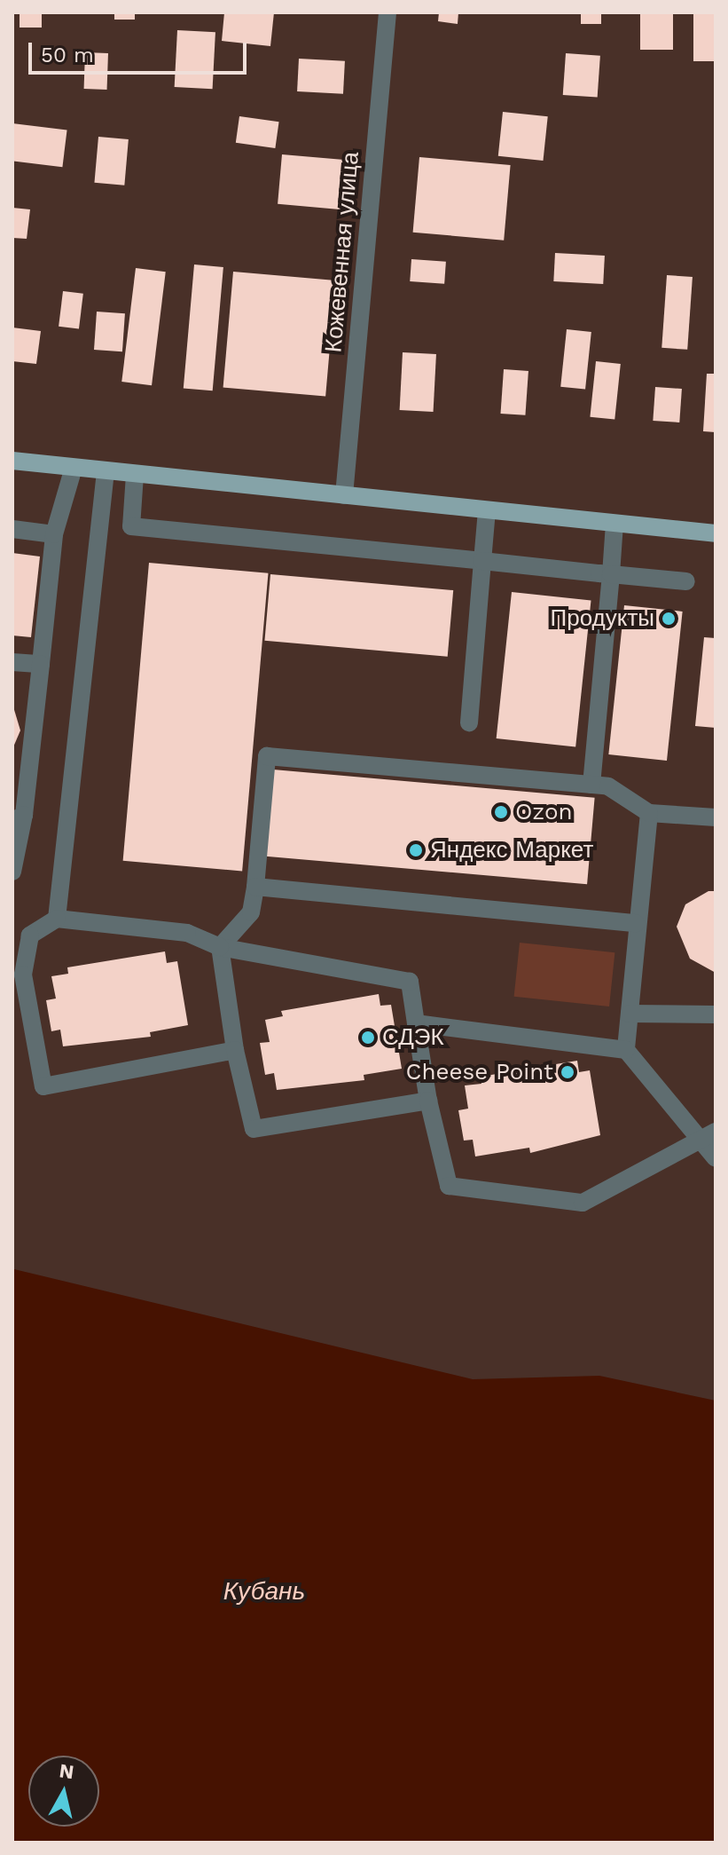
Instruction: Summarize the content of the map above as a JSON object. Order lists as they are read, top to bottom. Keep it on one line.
{"streets":{"lane":["Кожевенная улица"]},"water":["Кубань"],"places":["Продукты","Ozon","Яндекс Маркет","СДЭК","Cheese Point"],"scale_bar":"50 m","north":"top"}
